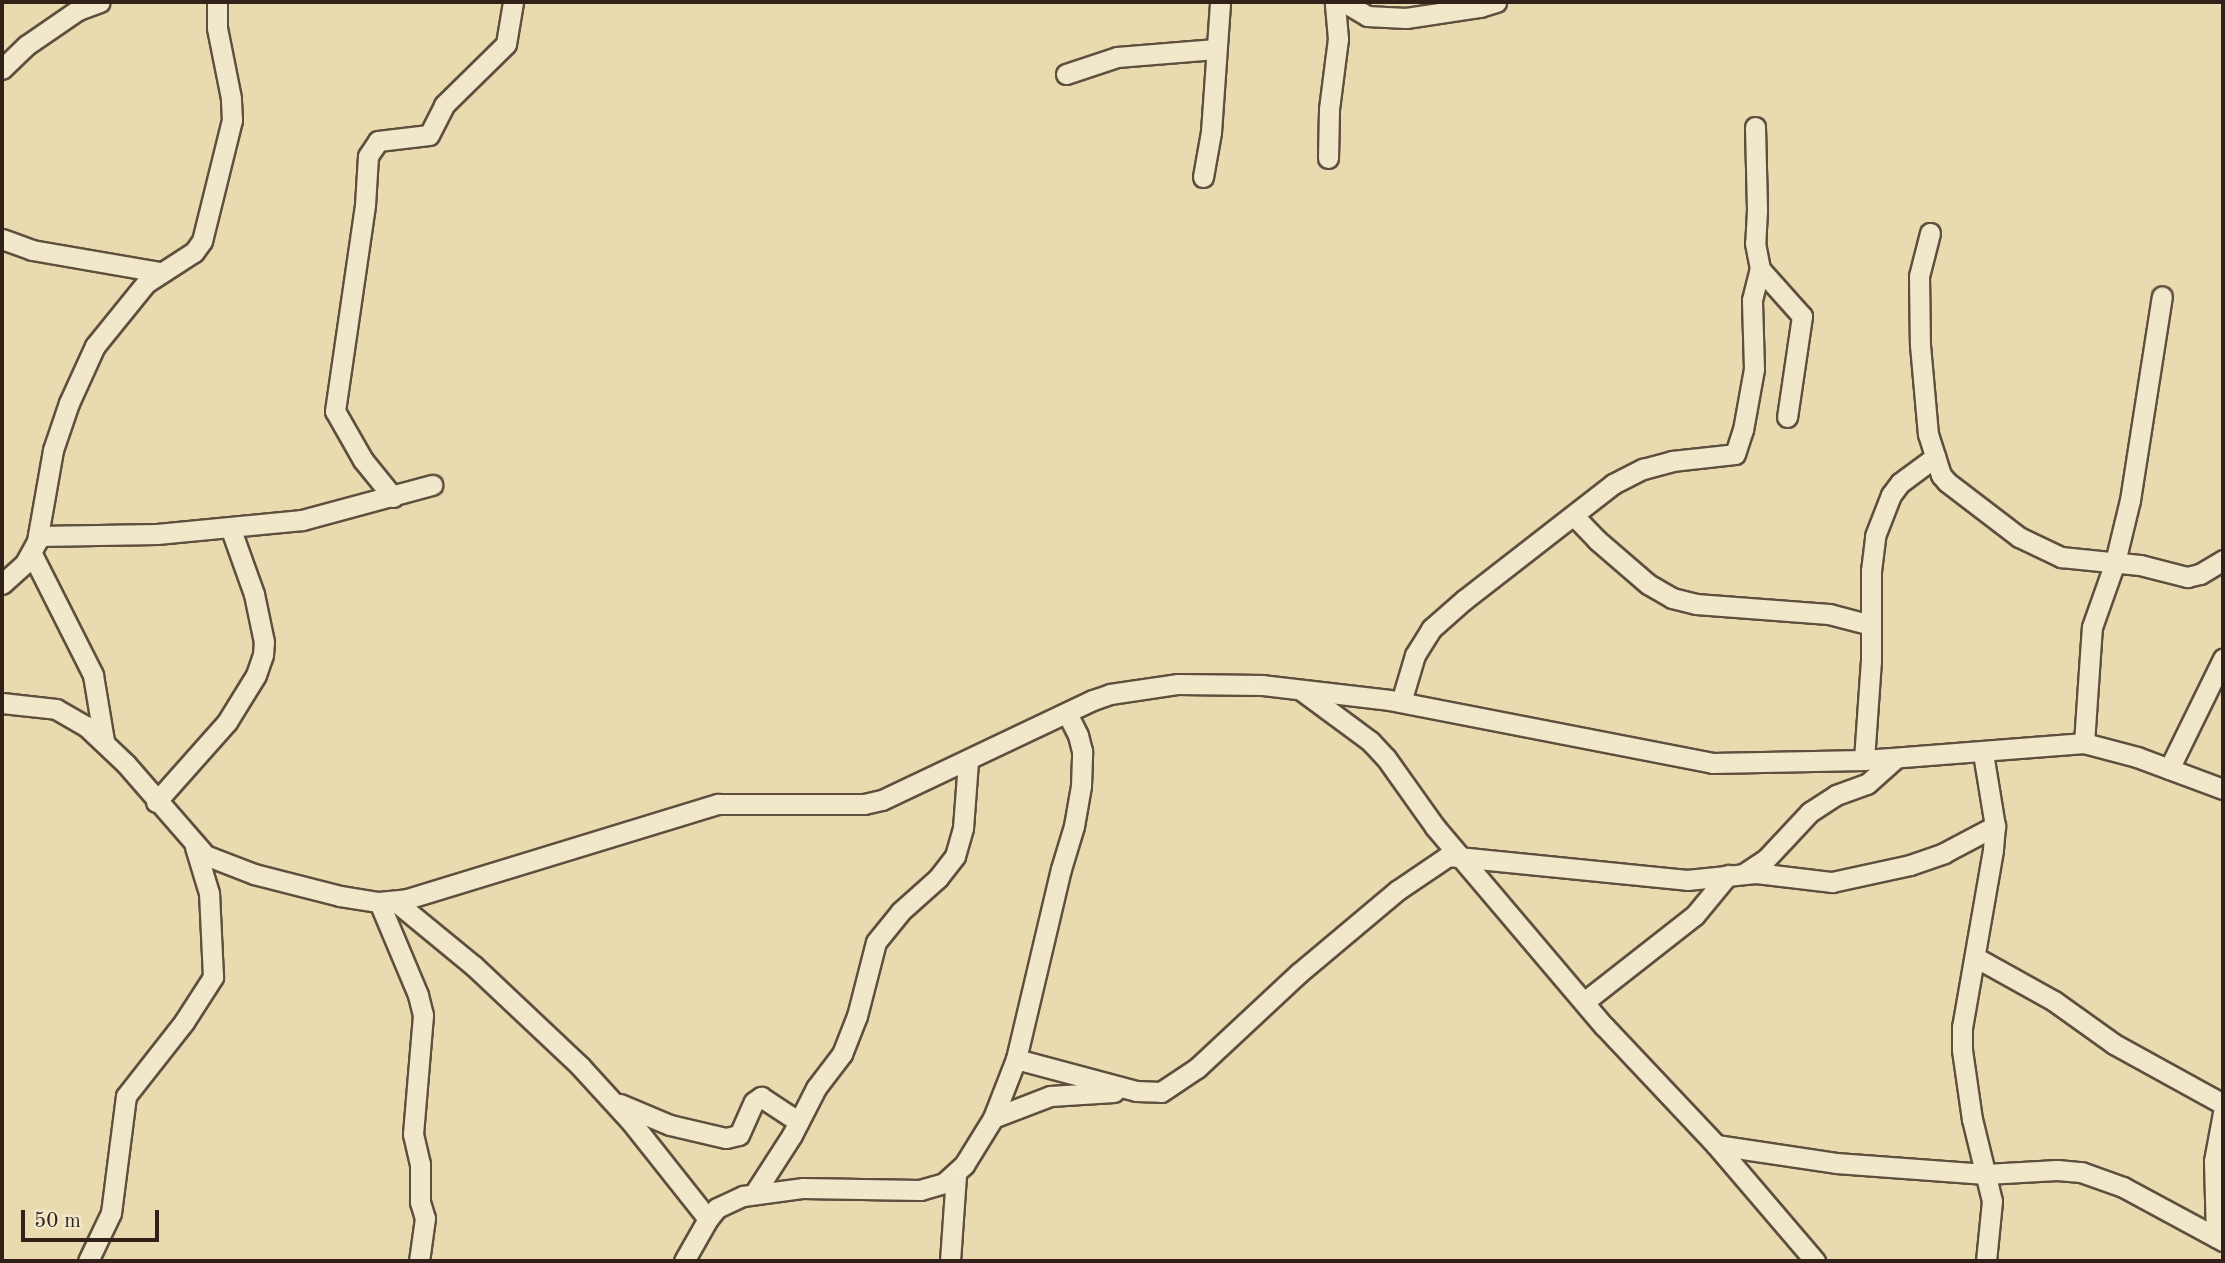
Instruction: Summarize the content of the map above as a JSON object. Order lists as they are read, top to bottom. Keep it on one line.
{"scale_bar":"50 m"}
